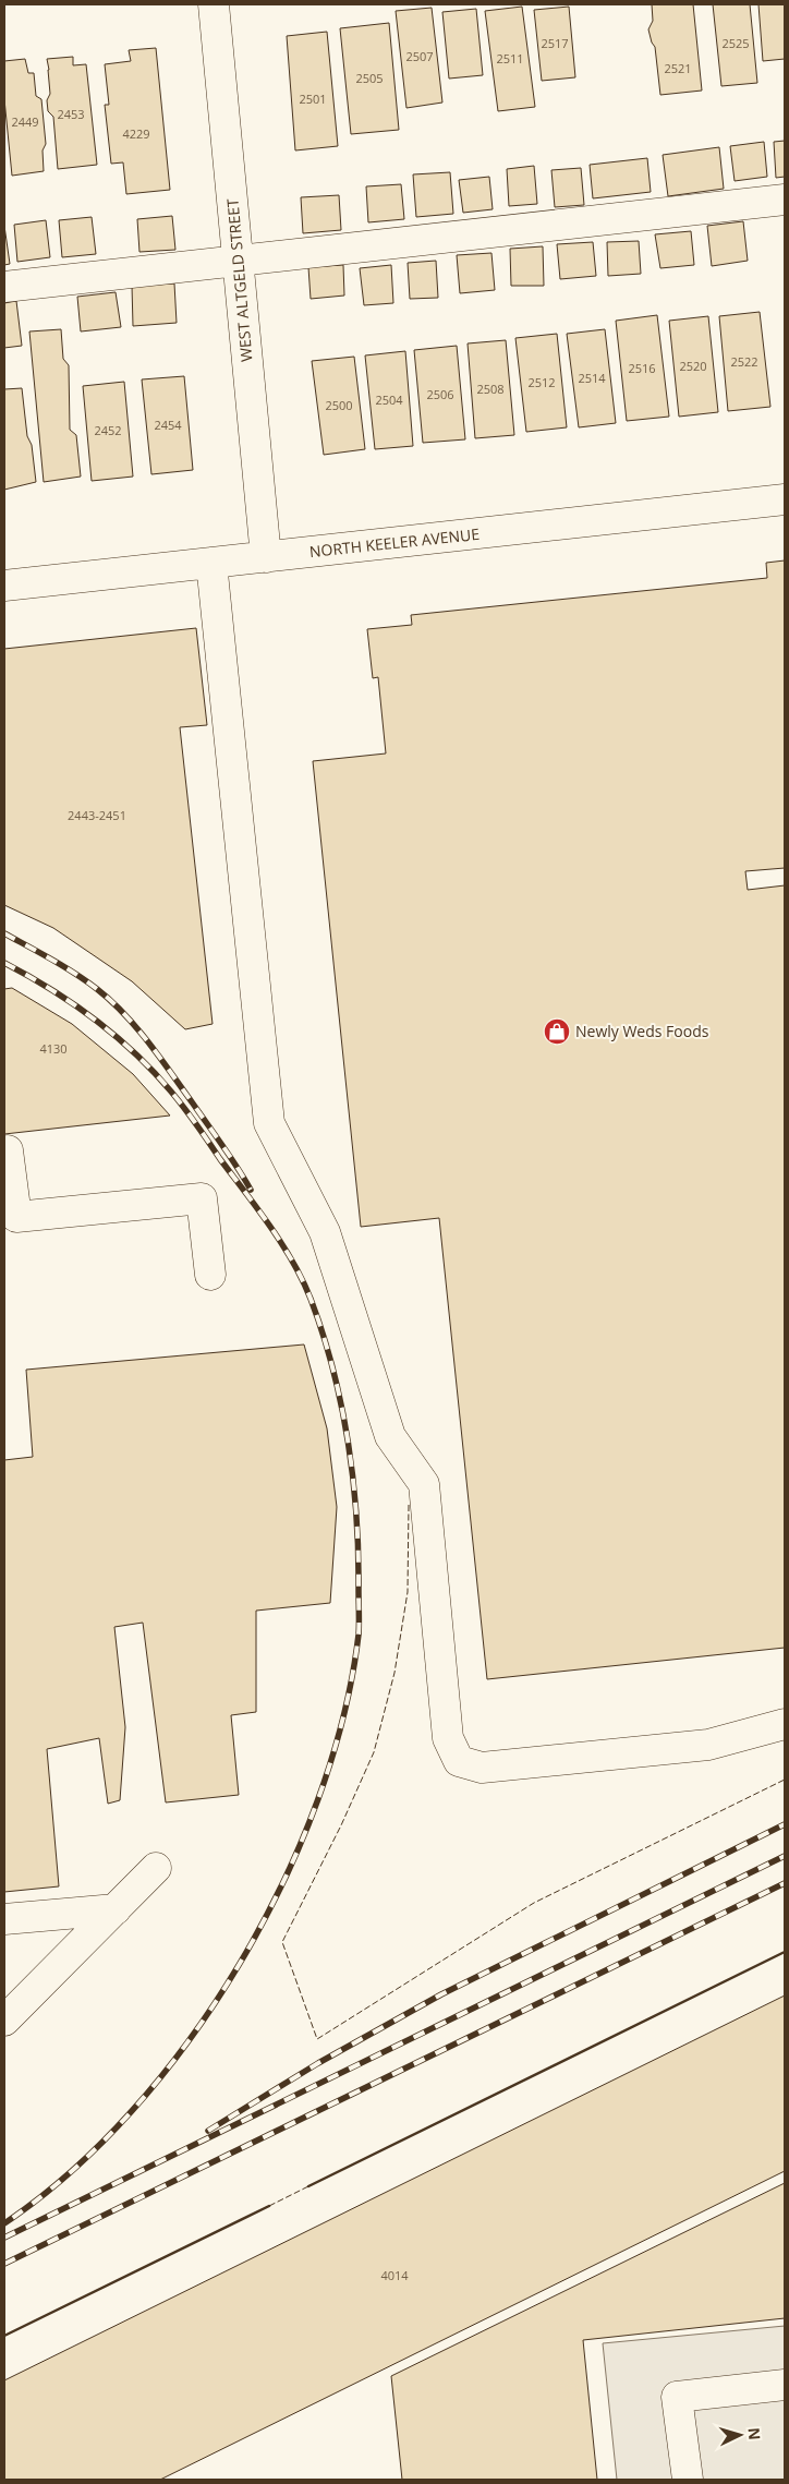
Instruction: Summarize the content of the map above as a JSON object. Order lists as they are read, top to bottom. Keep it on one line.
{"streets":{"street":["WEST ALTGELD STREET","NORTH KEELER AVENUE"]},"crossings":[["WEST ALTGELD STREET","NORTH KEELER AVENUE"]],"places":{"shop":["Newly Weds Foods"]},"house_numbers":["2517","2525","2507","2511","2521","2505","2501","2453","2449","4229","2522","2520","2516","2514","2512","2508","2506","2504","2500","2454","2452","2443-2451","4130","4014"],"north":"right"}
